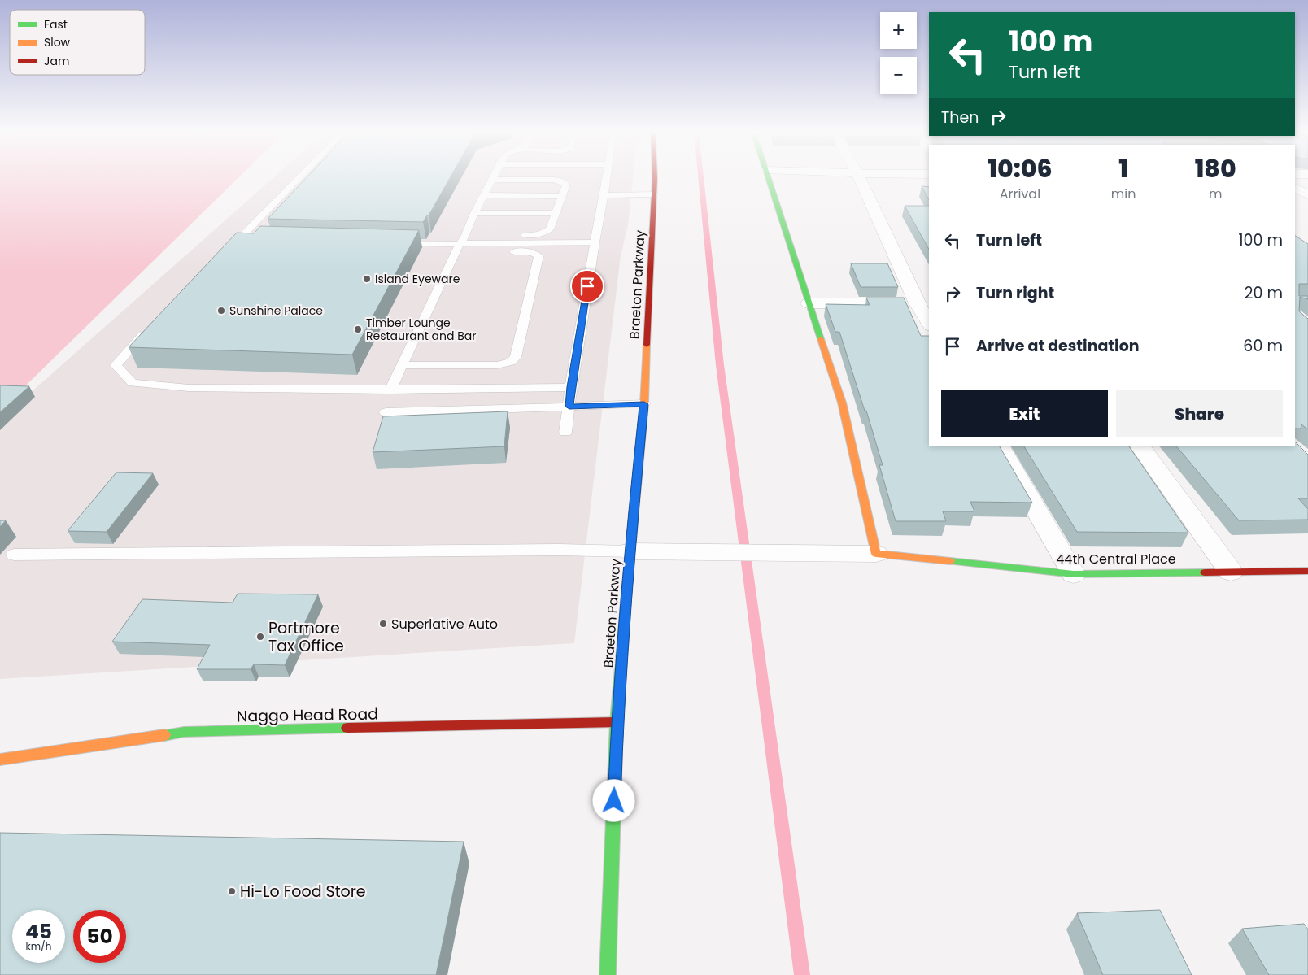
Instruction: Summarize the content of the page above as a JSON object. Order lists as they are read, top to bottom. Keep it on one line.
{"streets":{"main road":["Braeton Parkway","44th Central Place","Naggo Head Road"]},"crossings":[["Braeton Parkway","Naggo Head Road"]],"places":["Island Eyeware","Sunshine Palace","Timber Lounge Restaurant and Bar","Superlative Auto","Portmore Tax Office","Hi-Lo Food Store"],"legend":["Fast","Slow","Jam"],"page":{"map_buttons":["+","−"],"turn":["100 m","Turn left"],"then":"Then","eta":["10:06","Arrival","1","min","180","m"],"list":[{"name":"Turn left","value":"100 m"},{"name":"Turn right","value":"20 m"},{"name":"Arrive at destination","value":"60 m"}],"buttons":["Exit","Share"],"speed":"45 km/h","limit":"50"}}
